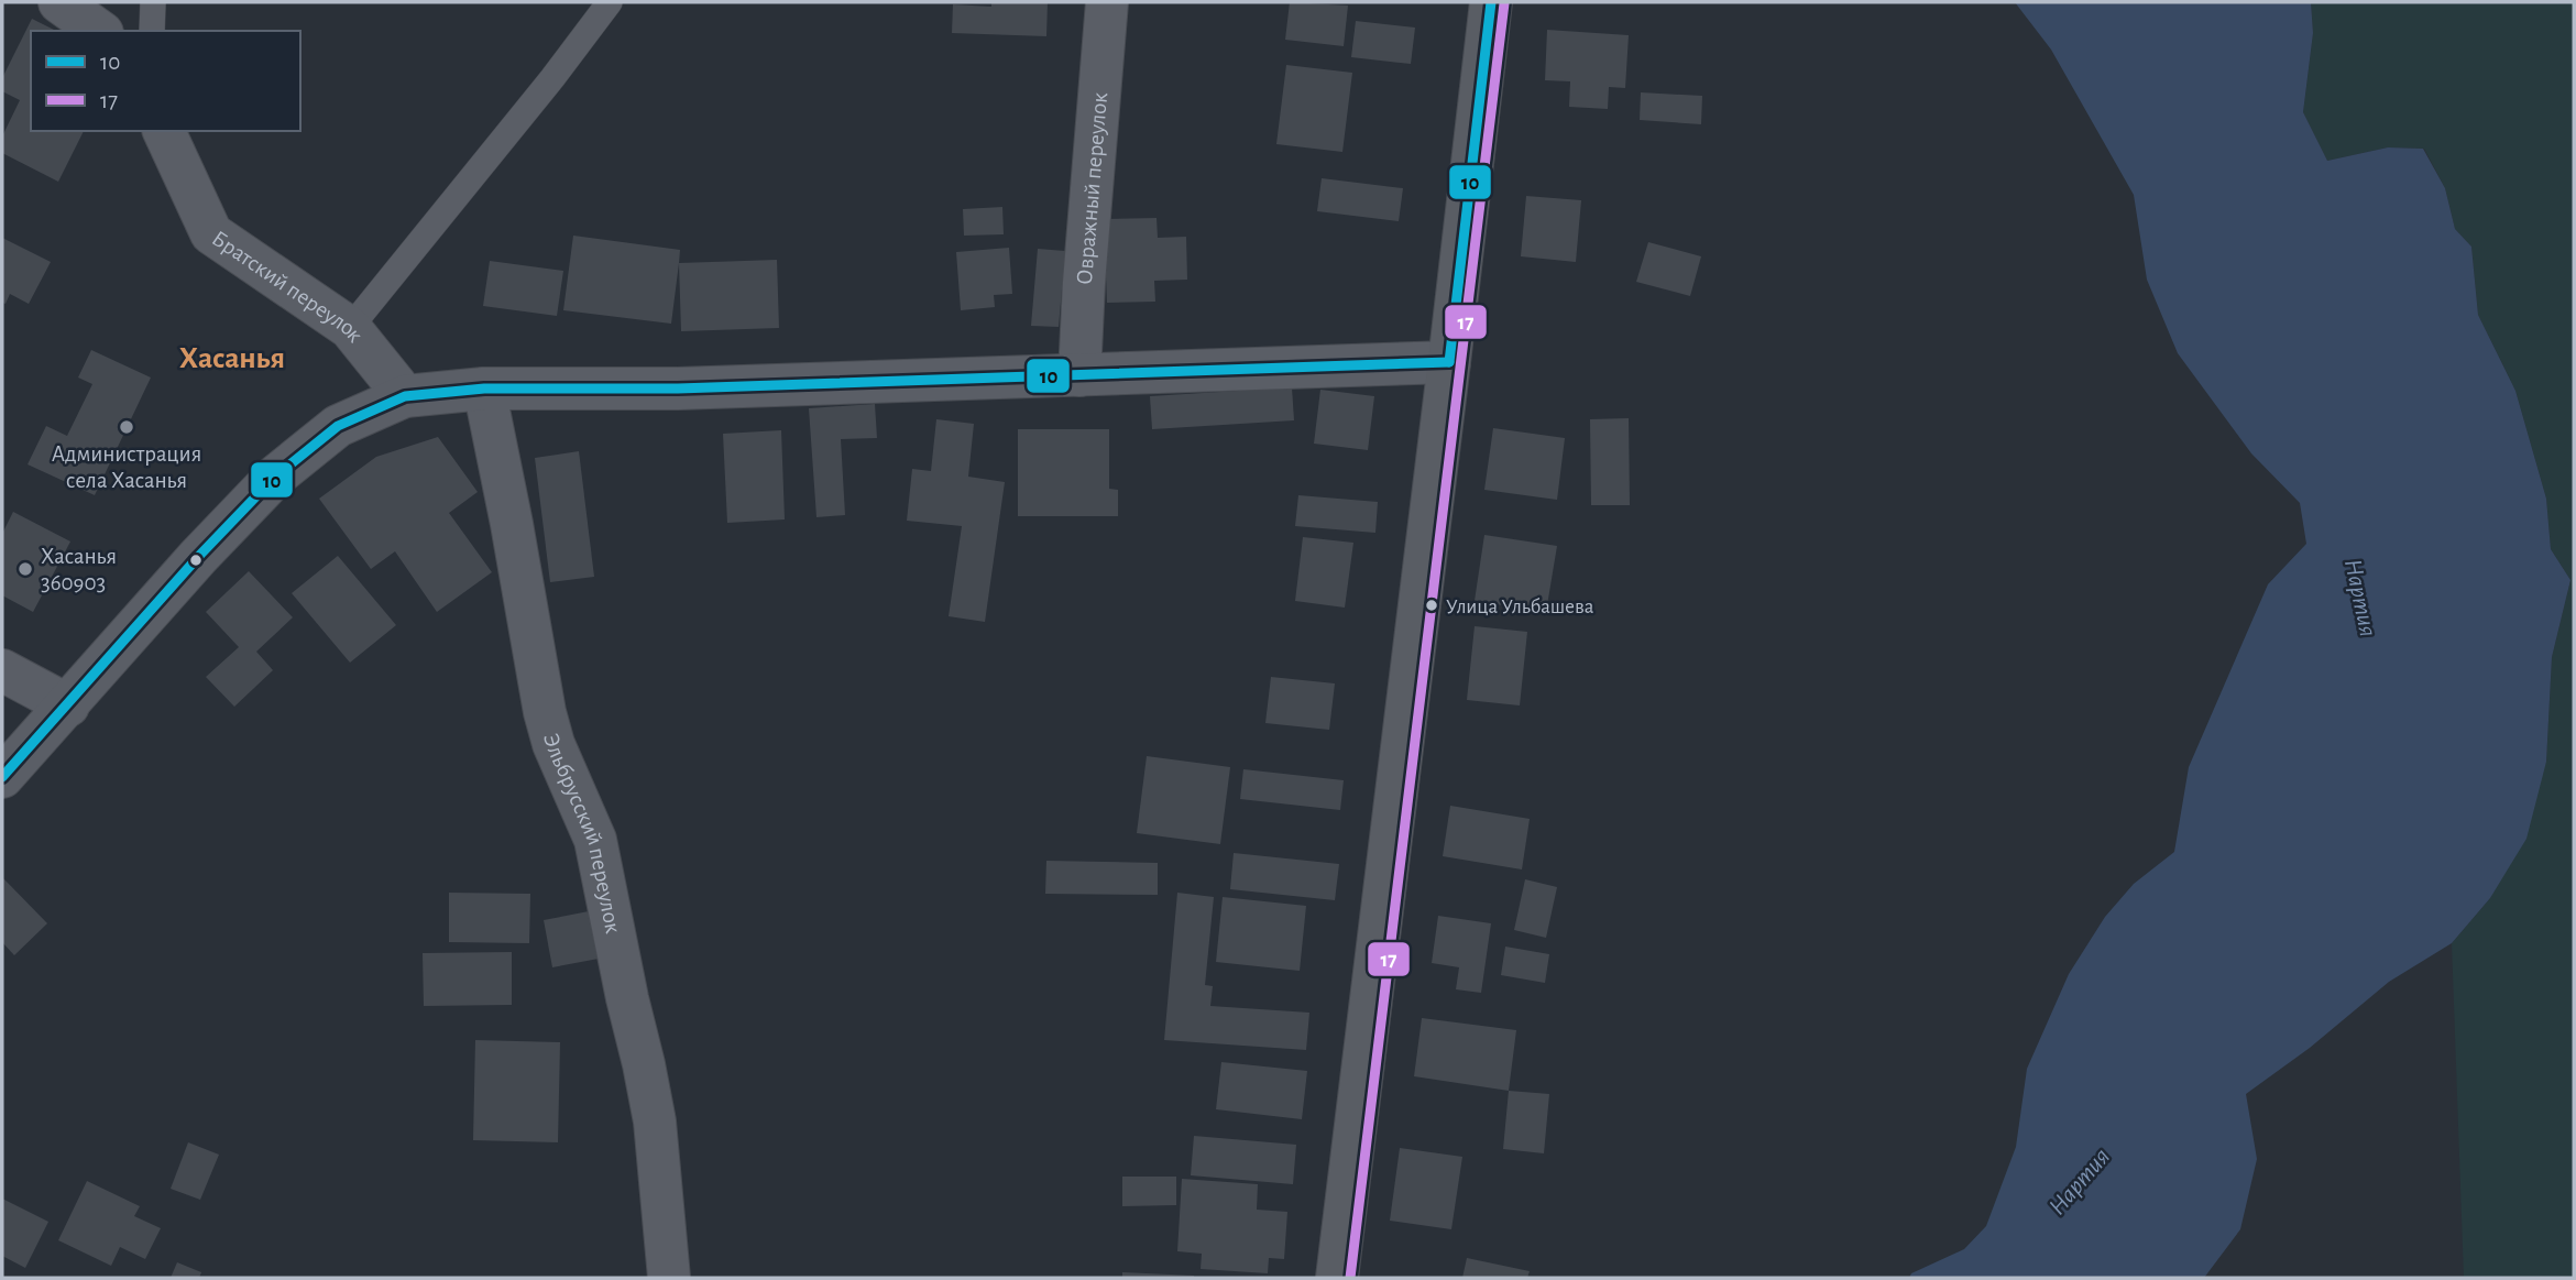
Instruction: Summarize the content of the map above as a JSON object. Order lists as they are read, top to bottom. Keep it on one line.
{"streets":{"street":["Овражный переулок","Братский переулок","Эльбрусский переулок"]},"districts":["Хасанья"],"water":["Нартия"],"places":["Администрация села Хасанья","Хасанья 360903","Улица Ульбашева"],"lines":["transit line 10","transit line 17"],"legend":["10","17"]}
